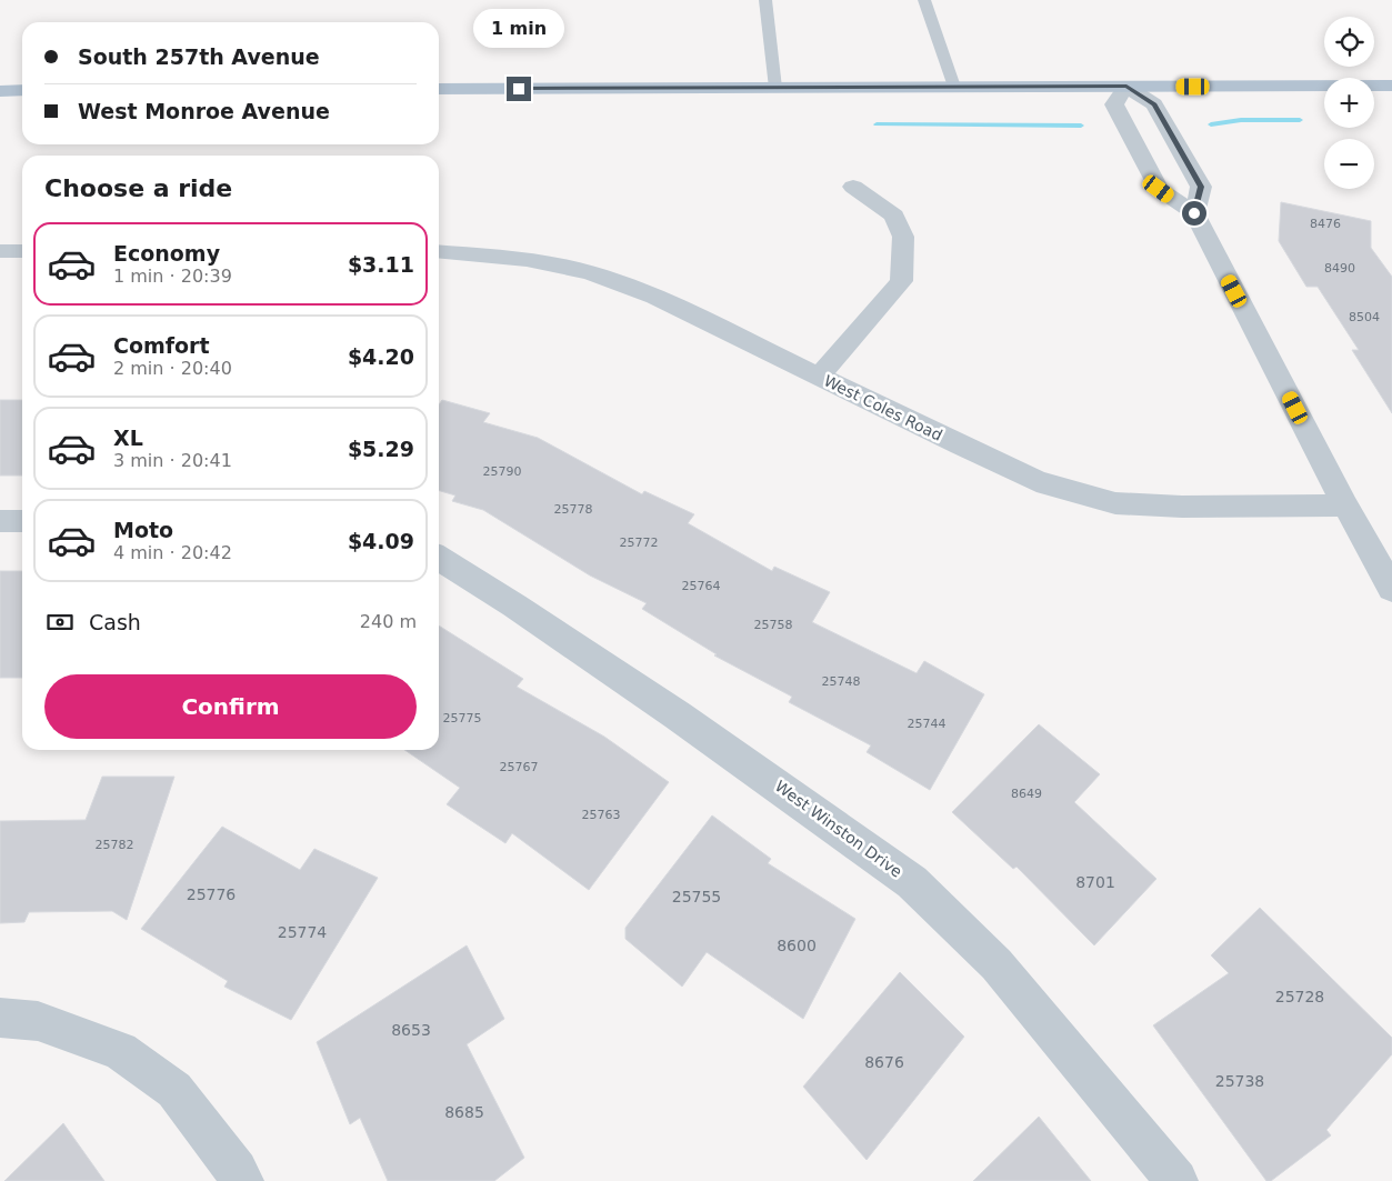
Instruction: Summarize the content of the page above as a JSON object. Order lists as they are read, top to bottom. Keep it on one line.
{"streets":{"street":["West Coles Road","West Winston Drive"]},"house_numbers":["8476","8490","8504","25790","25778","25772","25764","25758","25748","25775","25744","25767","8649","25763","25782","8701","25776","25755","25774","8600","25728","8653","8676","25738","8685"],"page":{"bubble":"1 min","map_buttons":["+","−"],"banner":["South 257th Avenue","West Monroe Avenue"],"heading":"Choose a ride","list":[{"name":"Economy","note":"1 min · 20:39","value":"$3.11"},{"name":"Comfort","note":"2 min · 20:40","value":"$4.20"},{"name":"XL","note":"3 min · 20:41","value":"$5.29"},{"name":"Moto","note":"4 min · 20:42","value":"$4.09"}],"pay":["Cash","240 m"],"buttons":"Confirm"}}
